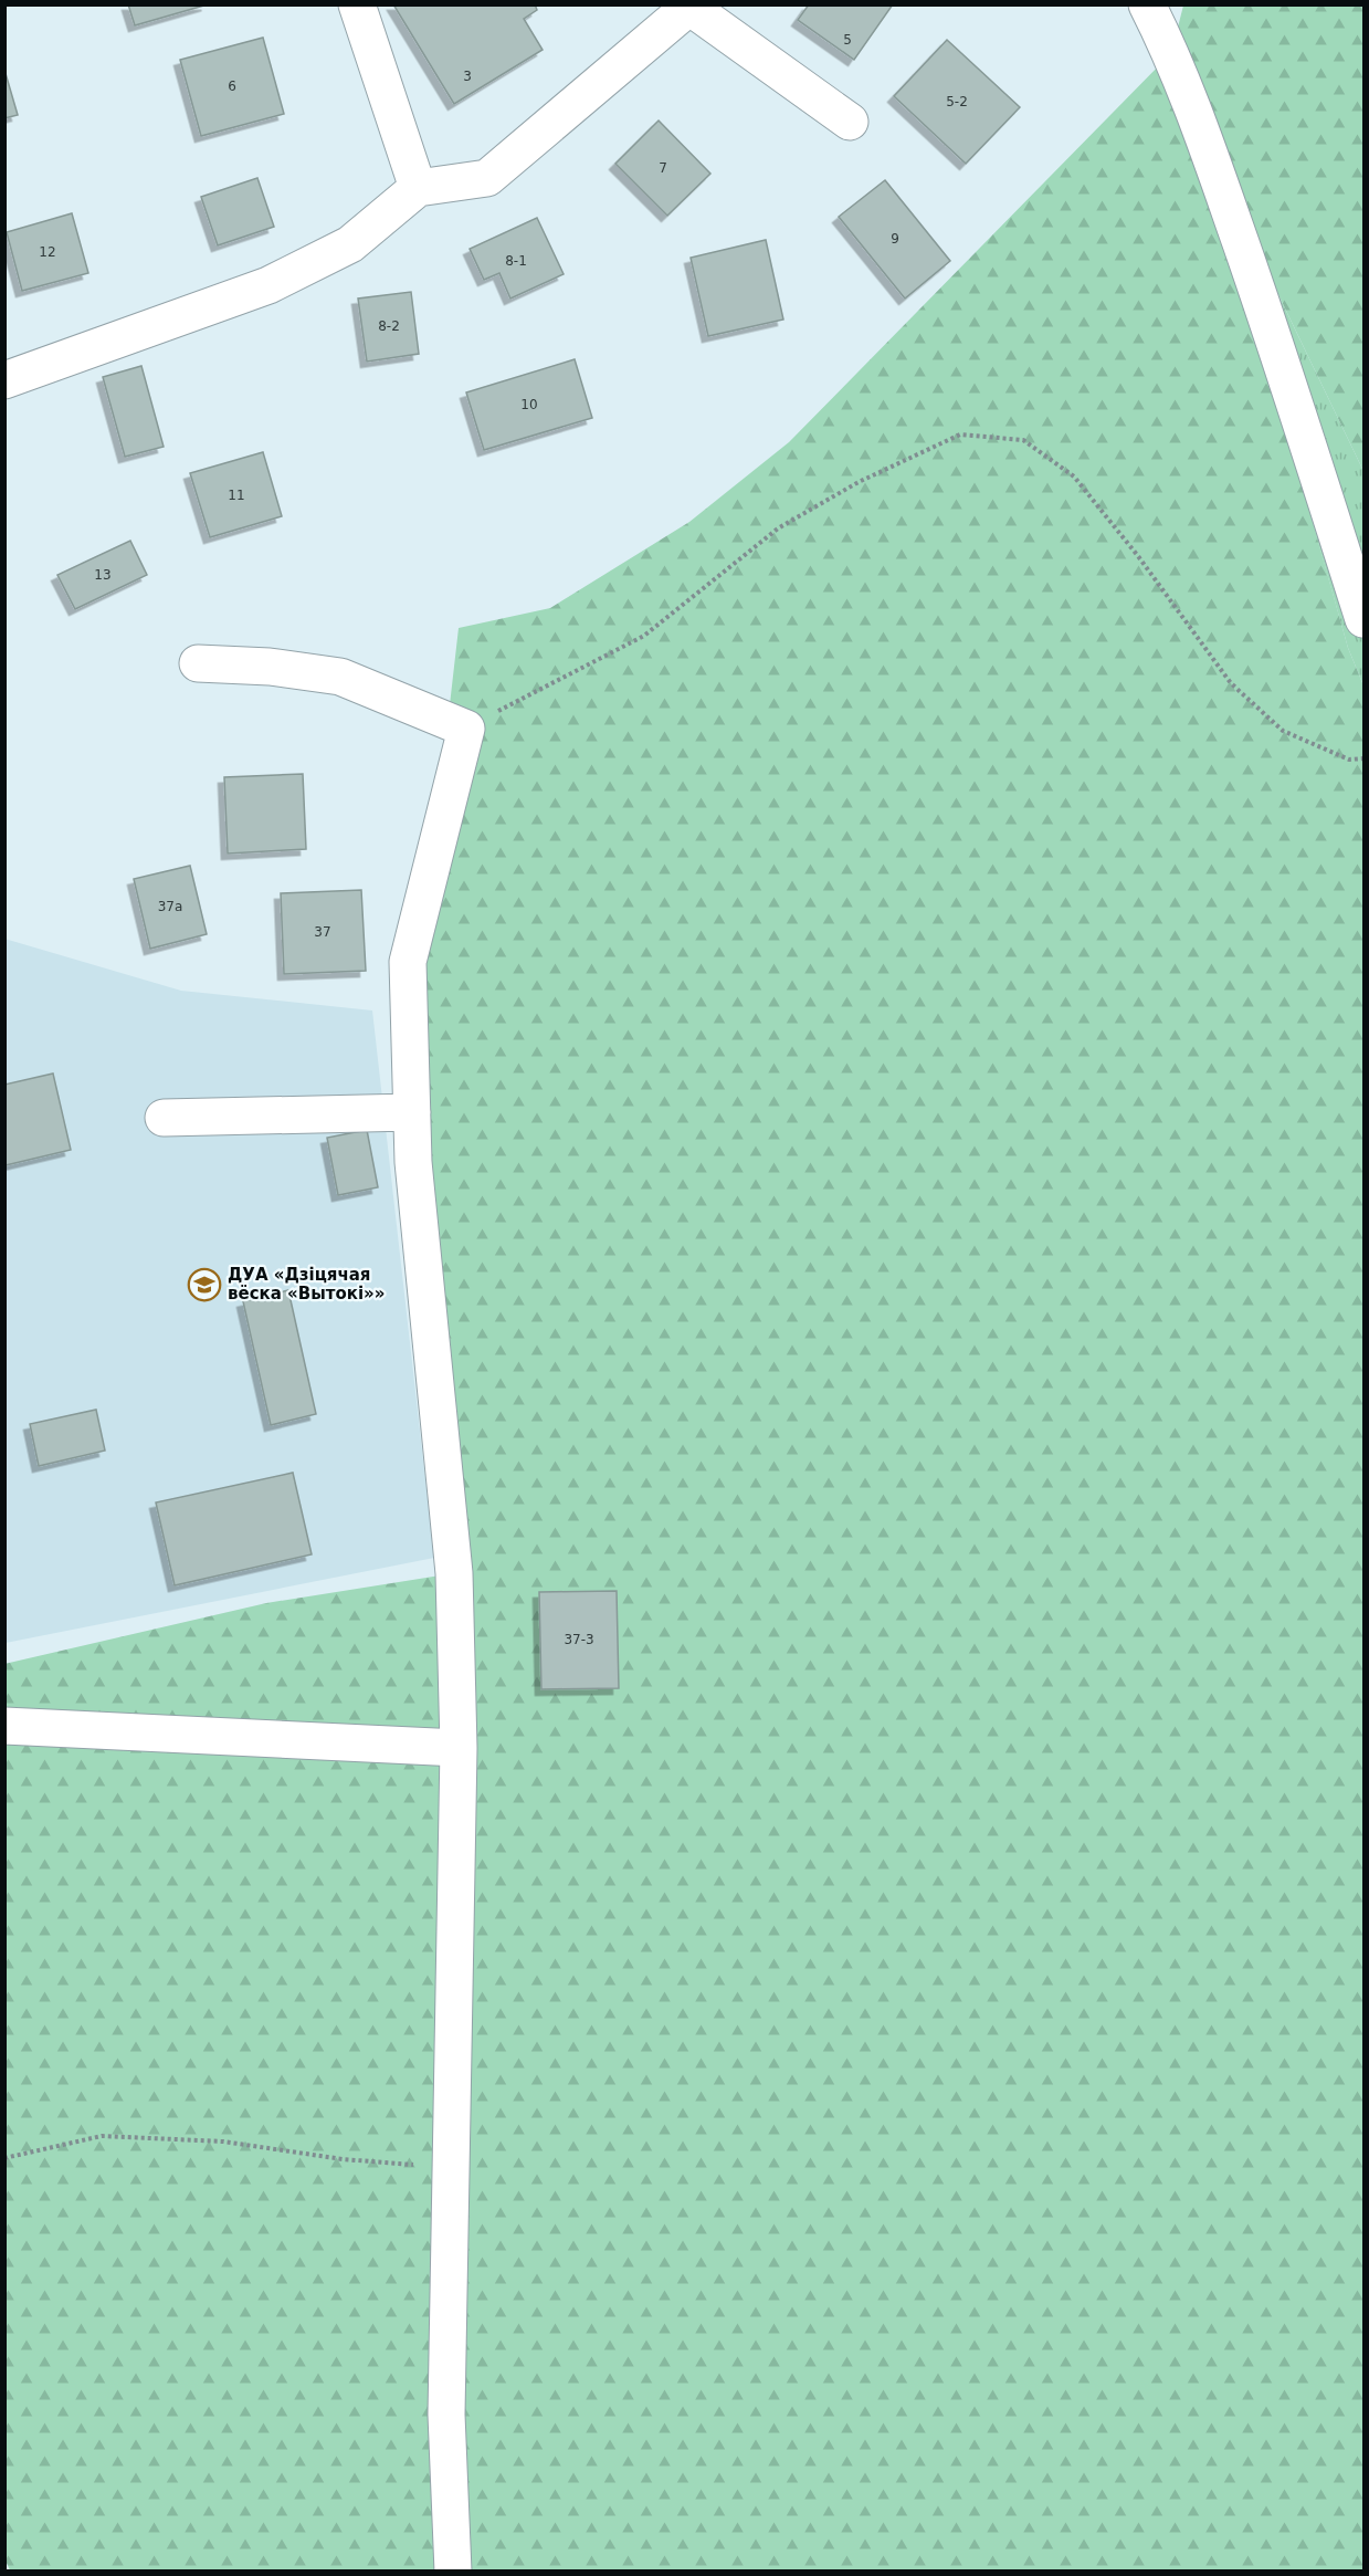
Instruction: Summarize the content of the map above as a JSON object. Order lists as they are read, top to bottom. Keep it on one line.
{"places":{"school or university":["ДУА «Дзіцячая вёска «Вытокі»»"]},"house_numbers":["5","3","6","5-2","7","9","12","8-1","8-2","10","11","13","37а","37","37-3"]}
